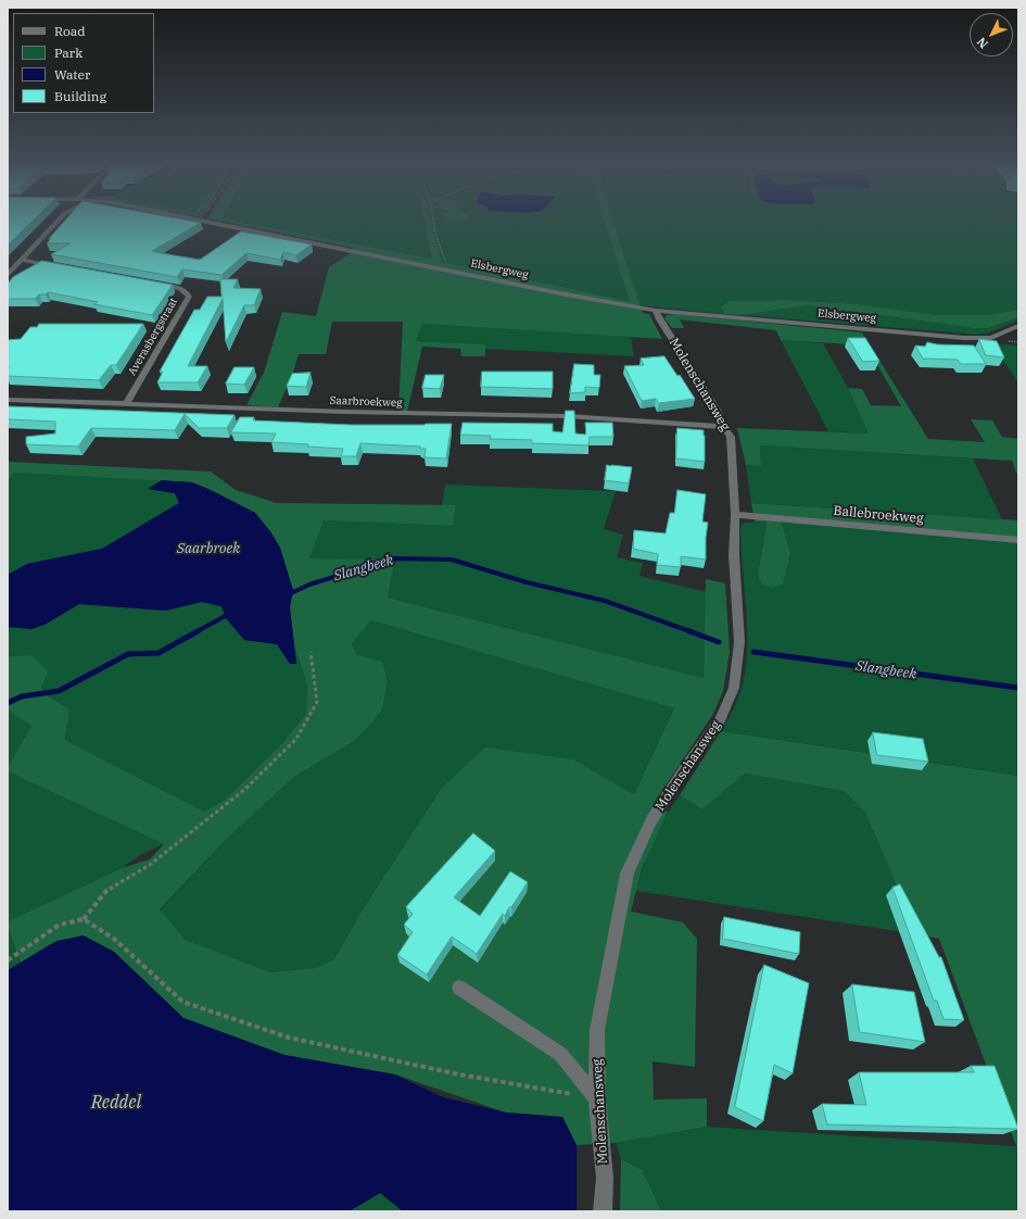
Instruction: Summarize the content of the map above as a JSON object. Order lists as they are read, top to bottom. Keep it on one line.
{"streets":{"street":["Elsbergweg","Averasbergstraat","Molenschansweg","Saarbroekweg","Ballebroekweg"]},"crossings":[["Elsbergweg","Molenschansweg"],["Averasbergstraat","Saarbroekweg"],["Molenschansweg","Saarbroekweg"],["Molenschansweg","Ballebroekweg"]],"water":["Saarbroek","Slangbeek","Reddel"],"legend":["Road","Park","Water","Building"],"north":"bottom left"}
